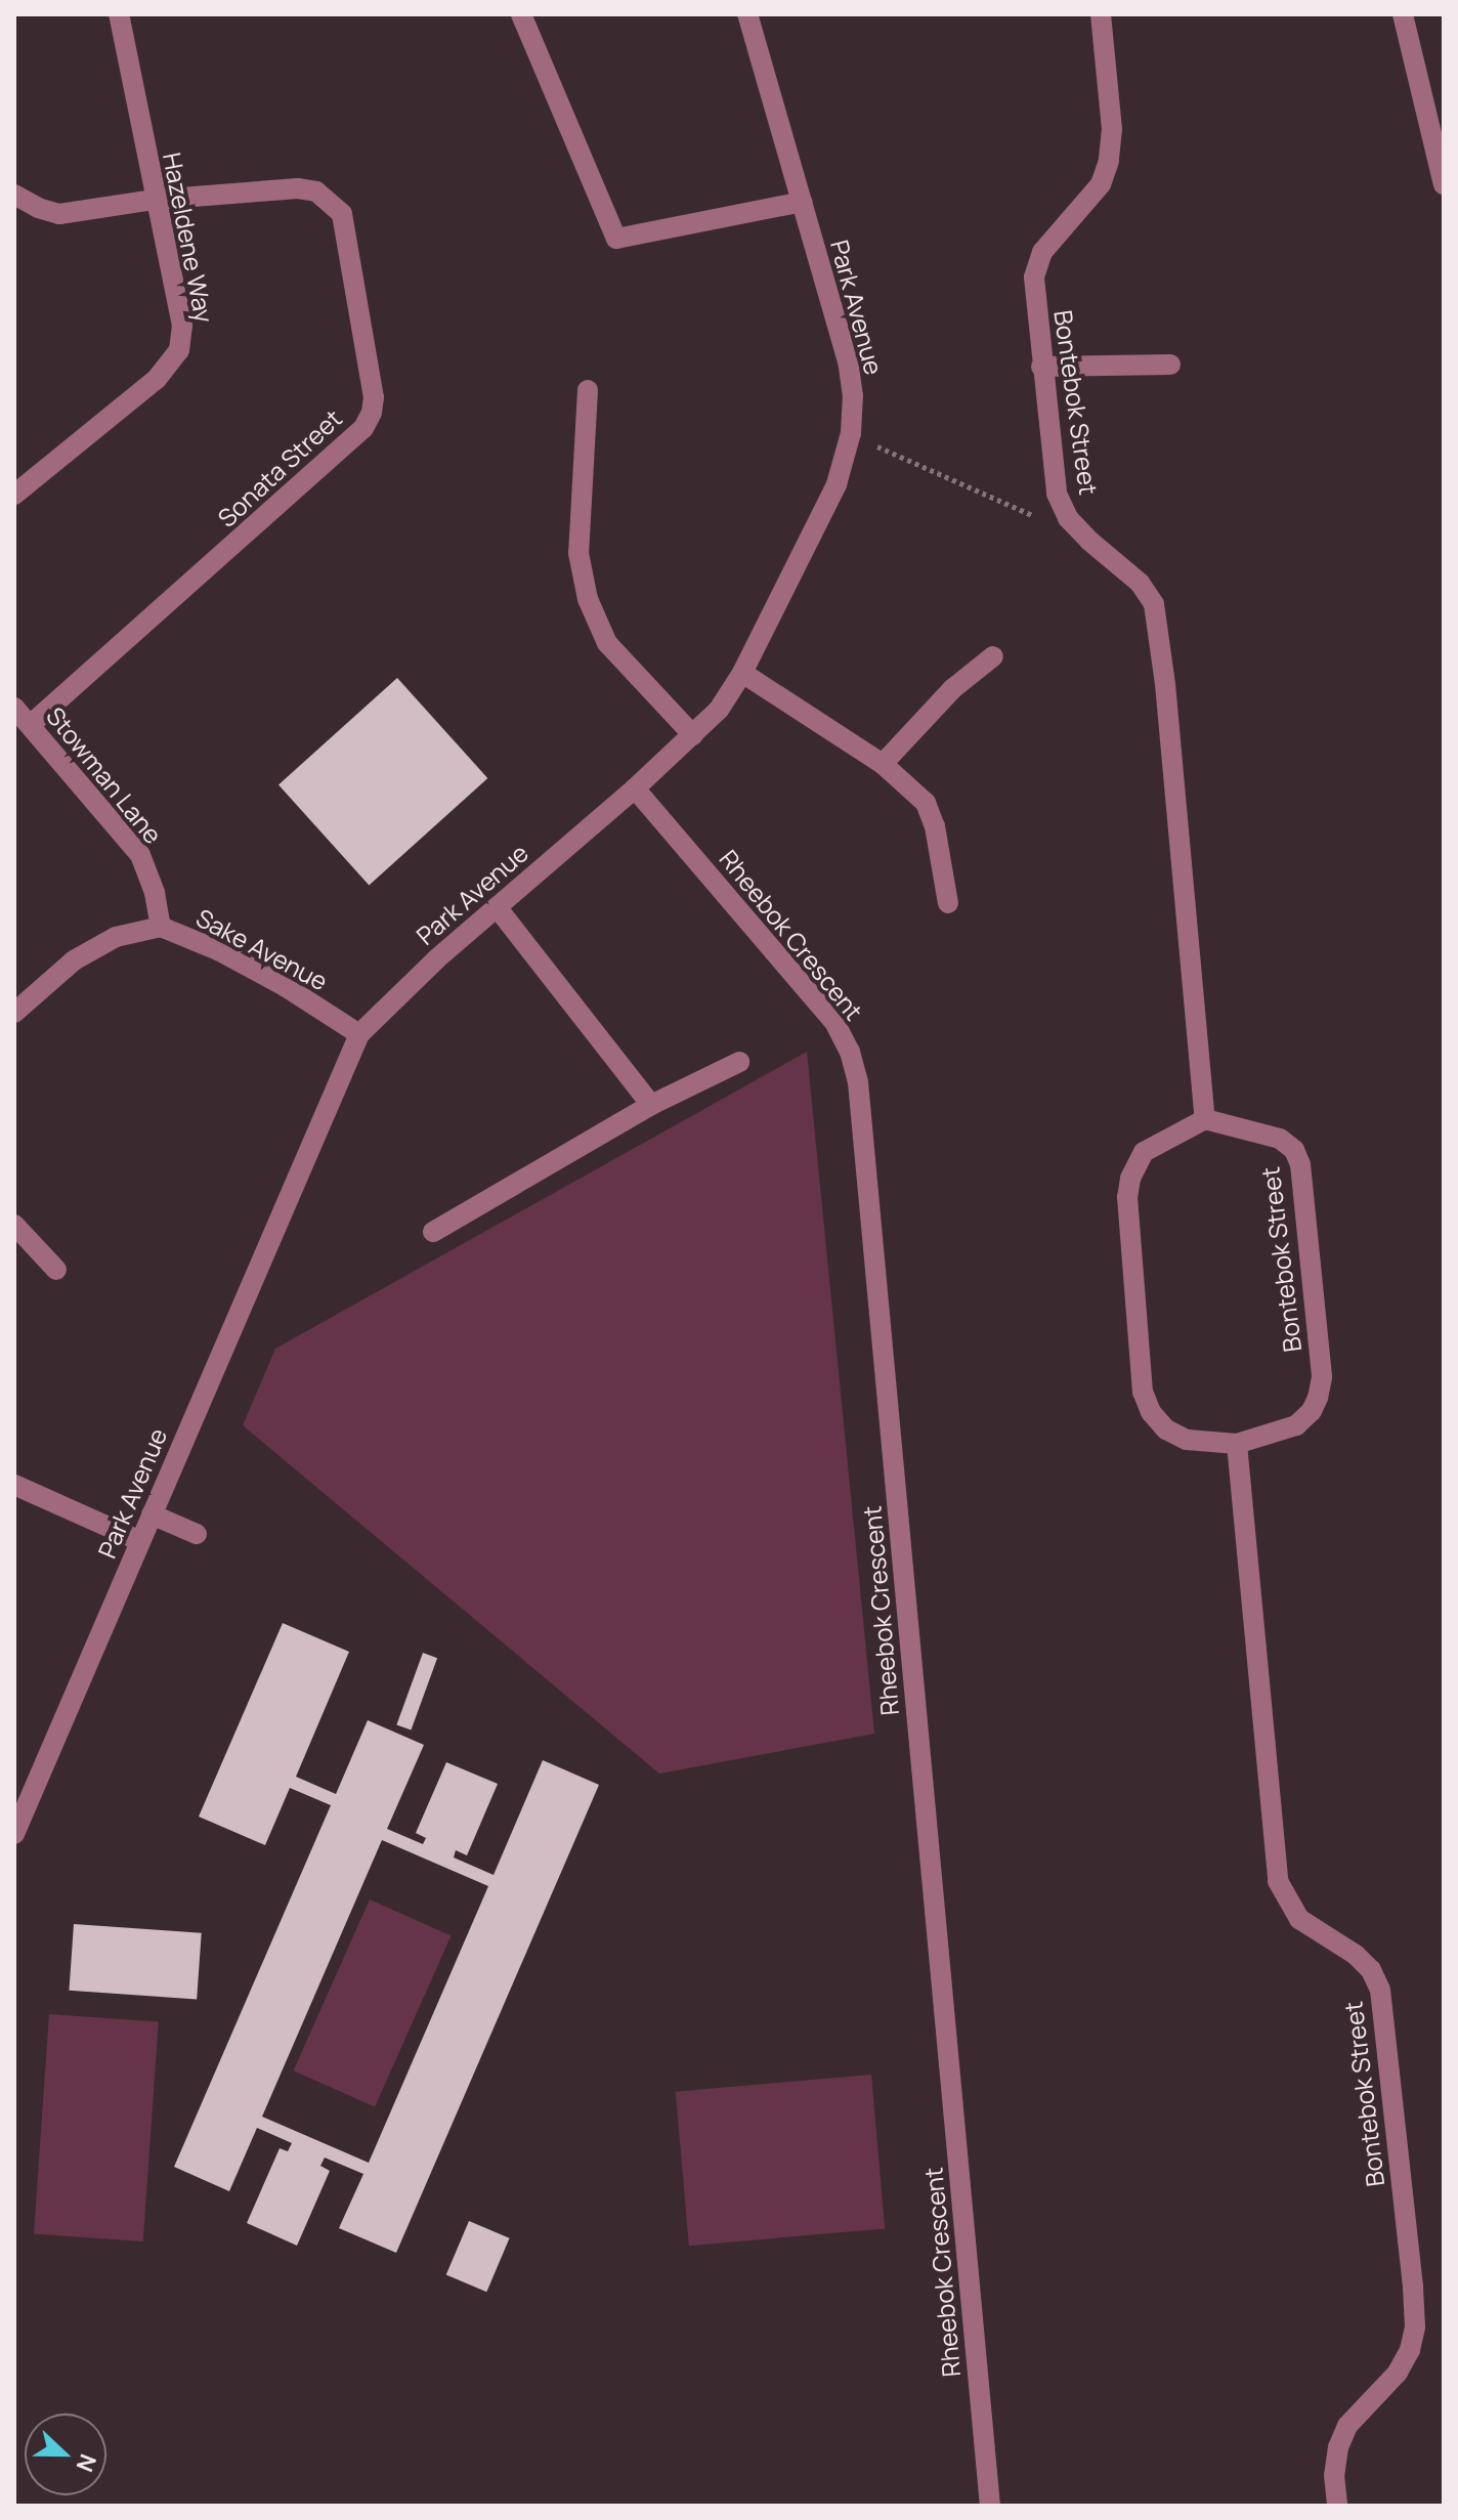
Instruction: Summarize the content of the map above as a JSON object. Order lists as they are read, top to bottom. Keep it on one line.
{"streets":{"street":["Hazeldene Way","Park Avenue","Bontebok Street","Sonata Street","Stowman Lane","Rheebok Crescent","Sake Avenue"]},"crossings":[["Hazeldene Way","Sonata Street"],["Park Avenue","Rheebok Crescent"],["Park Avenue","Sake Avenue"],["Sonata Street","Stowman Lane"],["Stowman Lane","Sake Avenue"]],"north":"right"}
